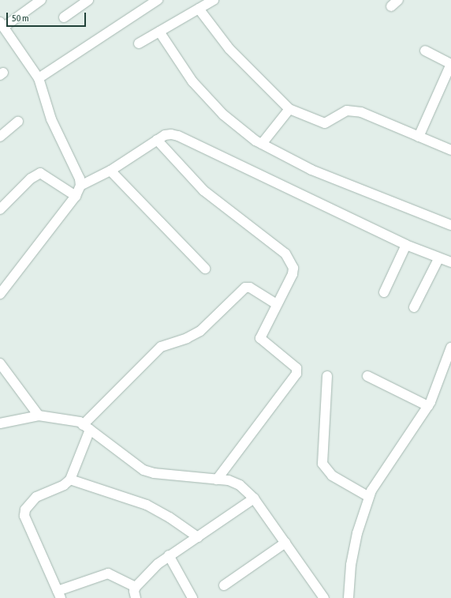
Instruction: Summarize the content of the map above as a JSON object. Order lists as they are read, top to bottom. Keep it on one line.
{"scale_bar":"50 m"}
